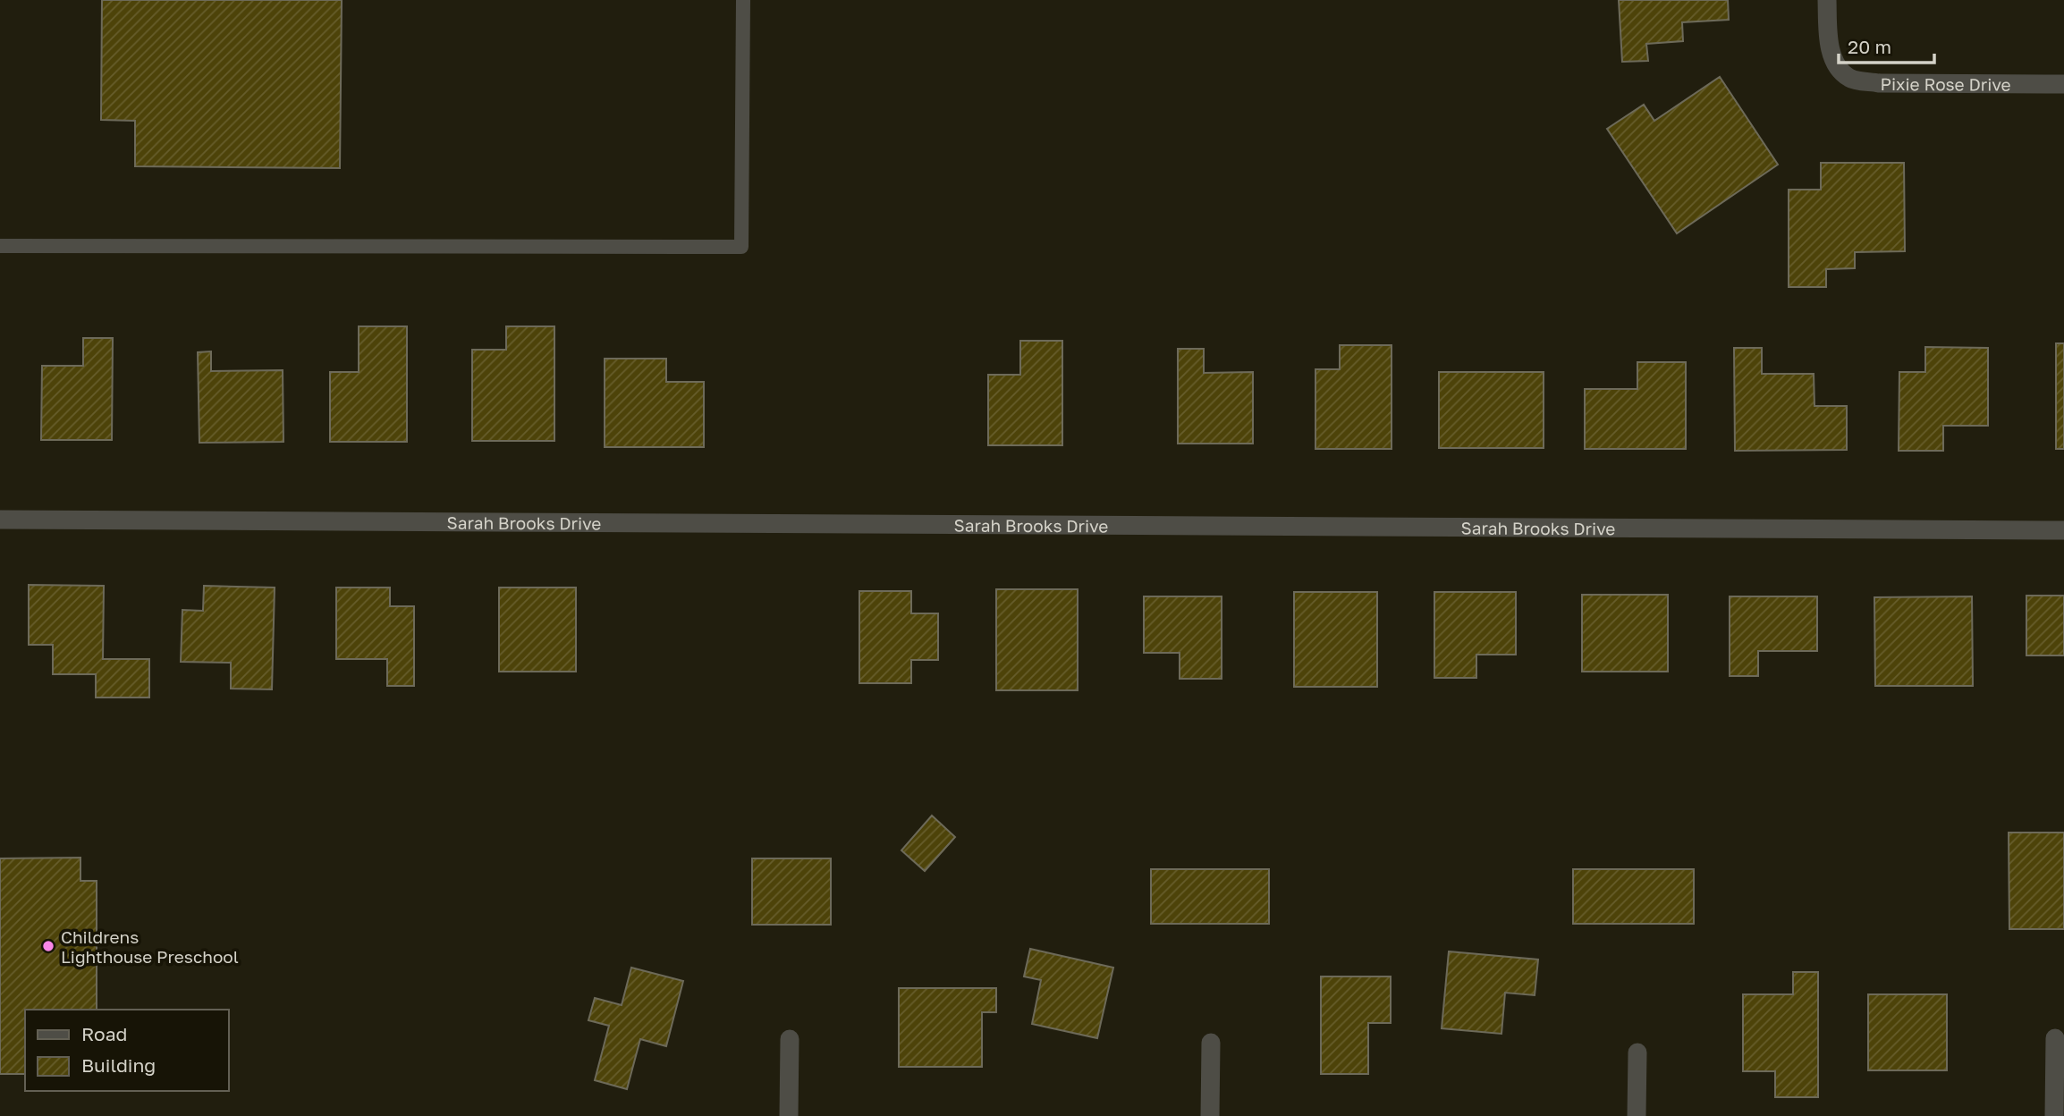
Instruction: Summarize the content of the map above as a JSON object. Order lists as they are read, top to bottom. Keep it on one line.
{"streets":{"street":["Pixie Rose Drive","Sarah Brooks Drive"]},"places":["Childrens Lighthouse Preschool"],"legend":["Road","Building"],"scale_bar":"20 m"}
